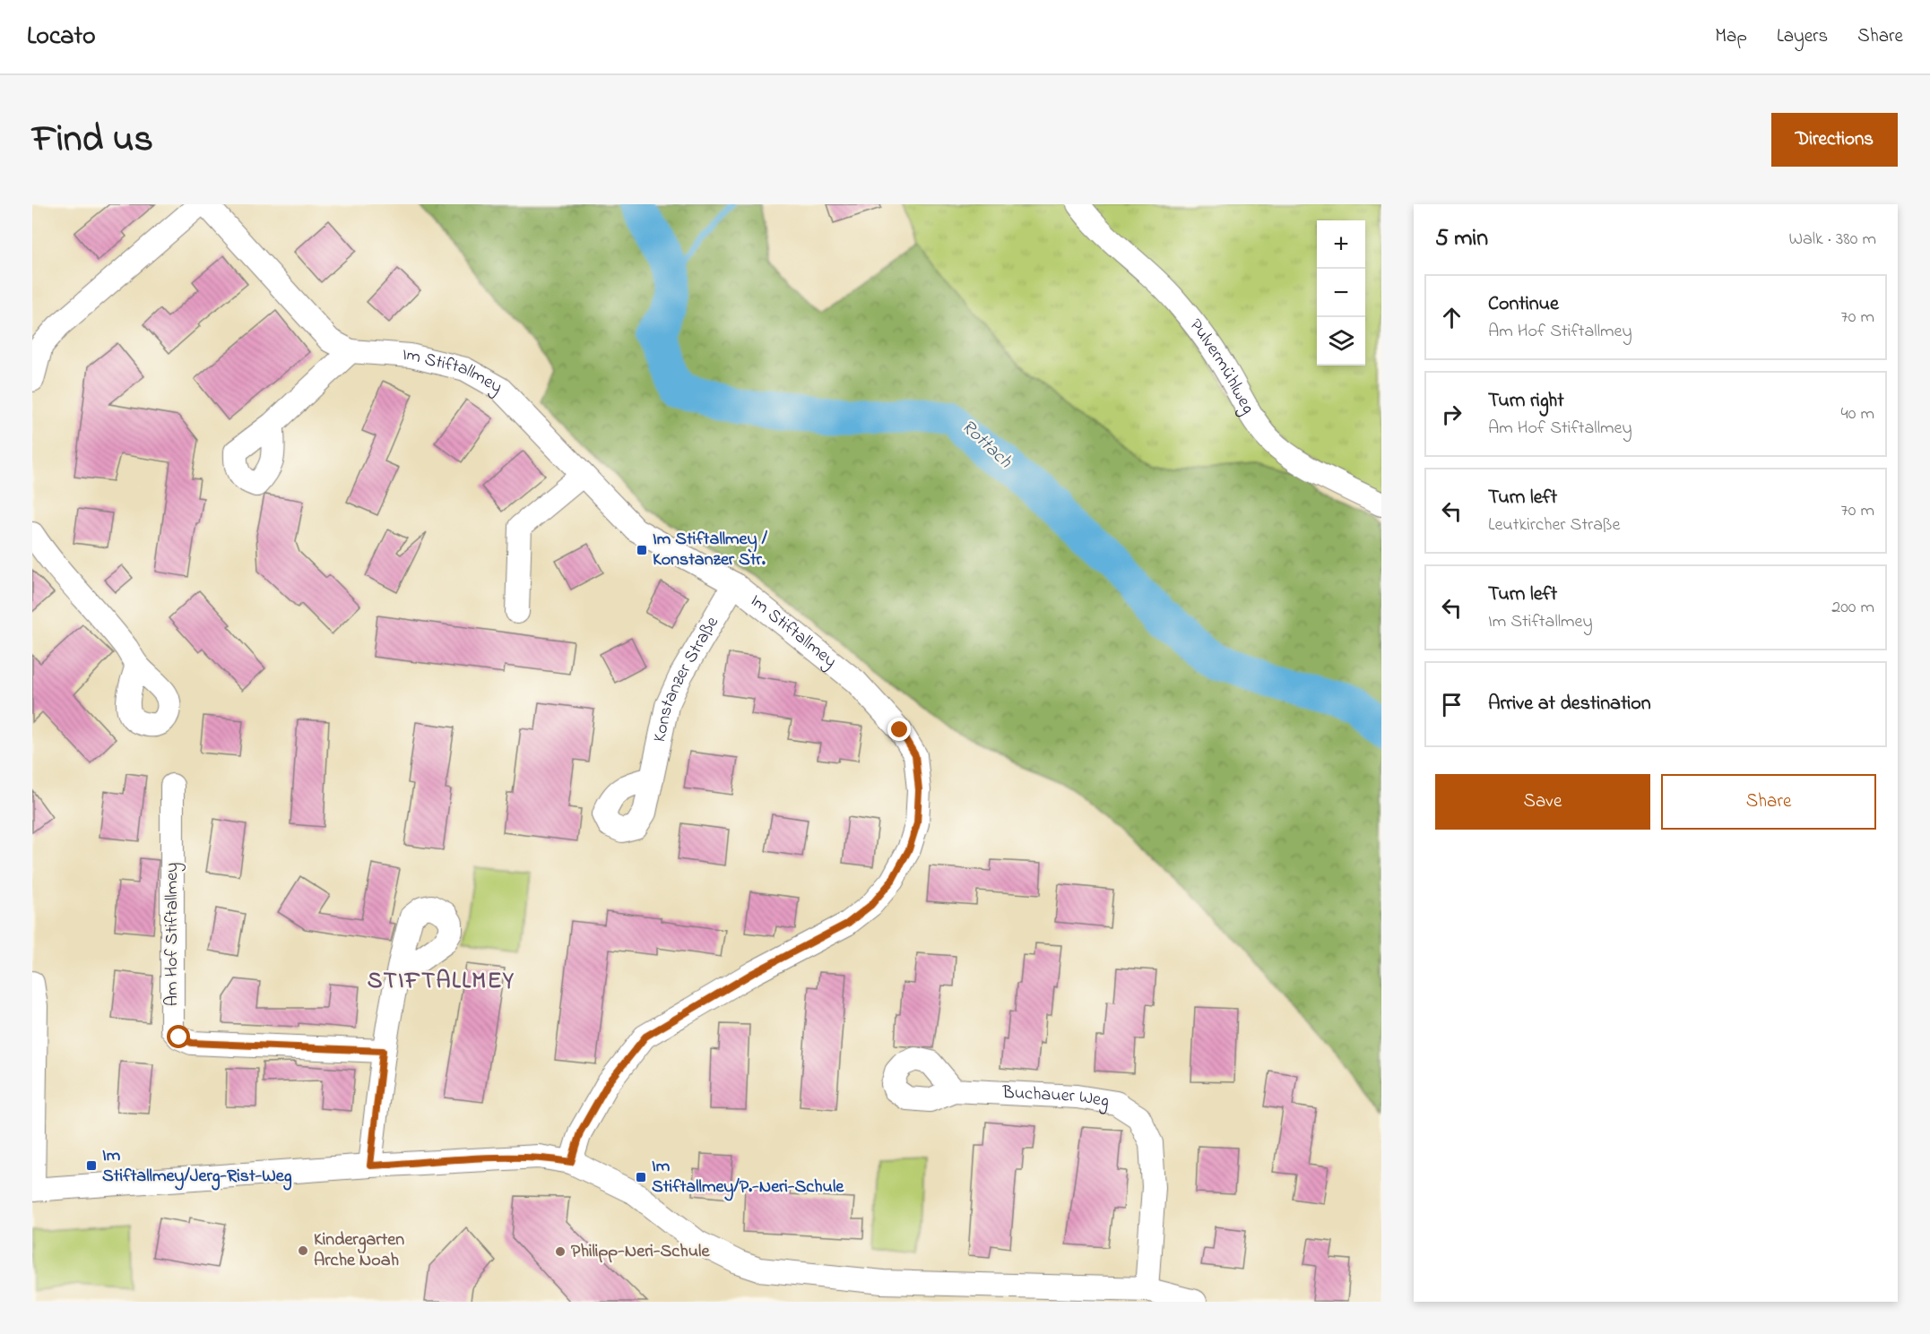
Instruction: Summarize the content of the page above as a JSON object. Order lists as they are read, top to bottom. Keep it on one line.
{"streets":{"street":["Pulvermühlweg","Im Stiftallmey","Konstanzer Straße","Am Hof Stiftallmey","Buchauer Weg"]},"crossings":[["Im Stiftallmey","Konstanzer Straße"]],"districts":["STIFTALLMEY"],"water":["Rottach"],"places":{"transit":["Im Stiftallmey / Konstanzer Str.","Im Stiftallmey/Jerg-Rist-Weg","Im Stiftallmey/P.-Neri-Schule"],"other":["Kindergarten Arche Noah","Philipp-Neri-Schule"]},"page":{"header":"Locato","nav":["Map","Layers","Share"],"title":"Find us","buttons":["Directions",["Save","Share"]],"heading":["5 min","Walk · 380 m"],"map_buttons":["+","−"],"list":[["Continue","Am Hof Stiftallmey","70 m"],["Turn right","Am Hof Stiftallmey","40 m"],["Turn left","Leutkircher Straße","70 m"],["Turn left","Im Stiftallmey","200 m"],"Arrive at destination"]}}
